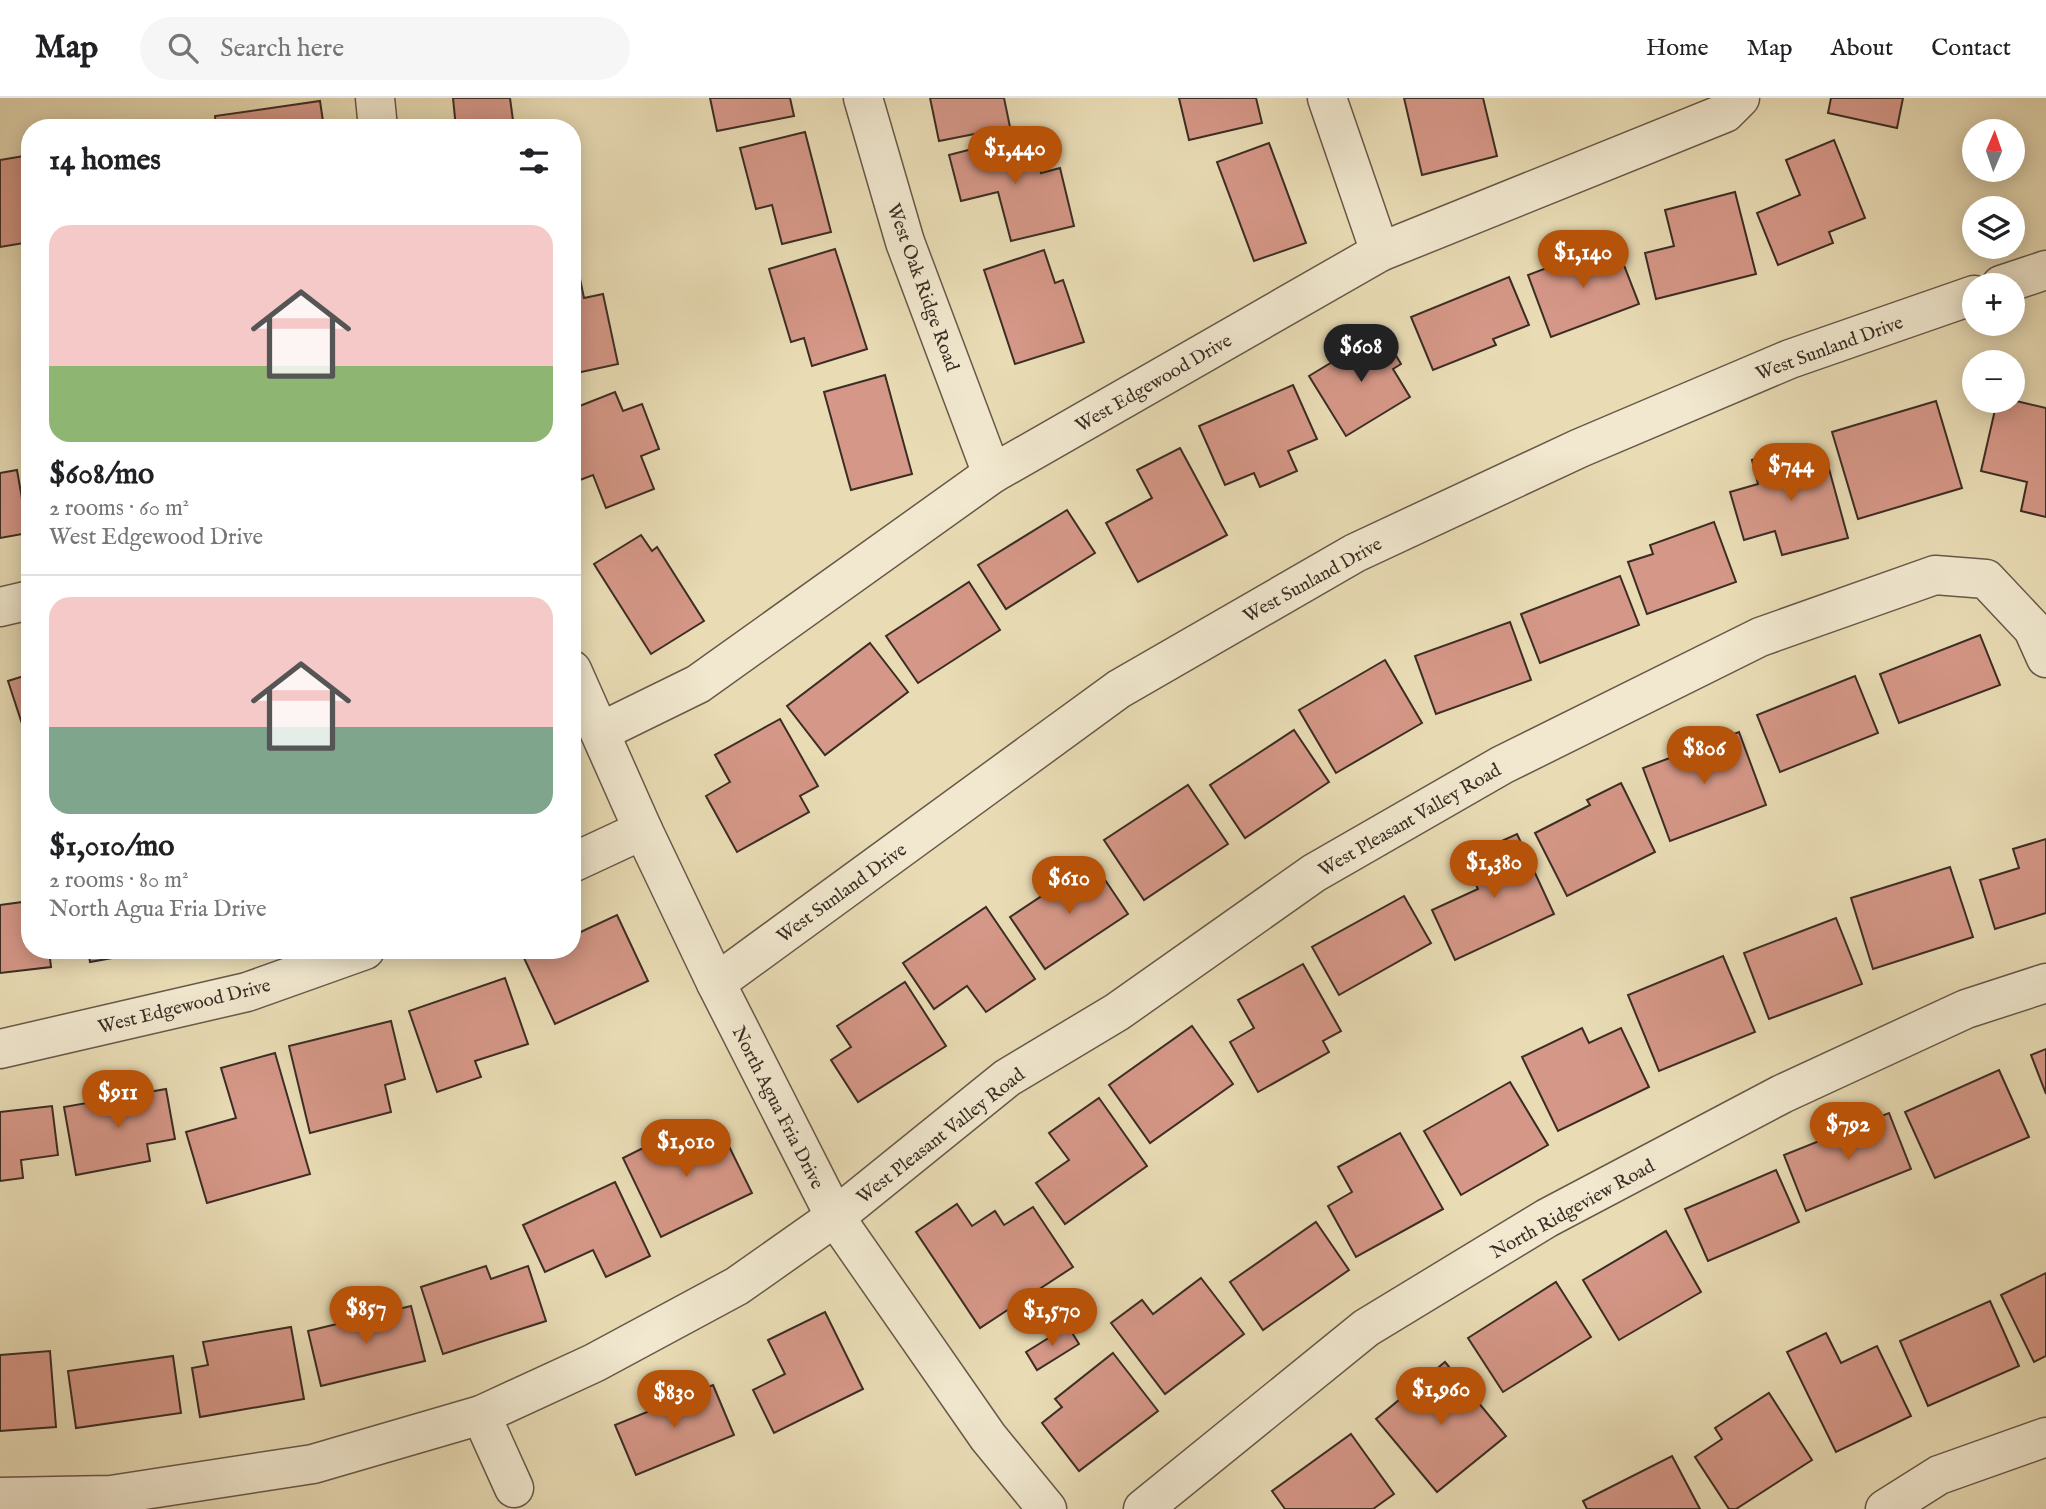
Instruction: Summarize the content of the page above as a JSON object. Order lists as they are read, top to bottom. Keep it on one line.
{"streets":{"street":["West Oak Ridge Road","West Sunland Drive","West Edgewood Drive","West Pleasant Valley Road","North Agua Fria Drive","North Ridgeview Road"]},"crossings":[["West Oak Ridge Road","West Edgewood Drive"],["West Sunland Drive","North Agua Fria Drive"],["West Edgewood Drive","North Agua Fria Drive"],["West Pleasant Valley Road","North Agua Fria Drive"]],"north":"top","page":{"header":"Map","search":"Search here","nav":["Home","Map","About","Contact"],"map_buttons":["+","−"],"heading":"14 homes","price":["$1,440","$1,140","$608","$744","$806","$1,380","$610","$911","$792","$1,010","$857","$1,570","$1,960","$830"],"list":[{"name":"$608/mo","note":"2 rooms · 60 m² · West Edgewood Drive"},{"name":"$1,010/mo","note":"2 rooms · 80 m² · North Agua Fria Drive"}]}}
